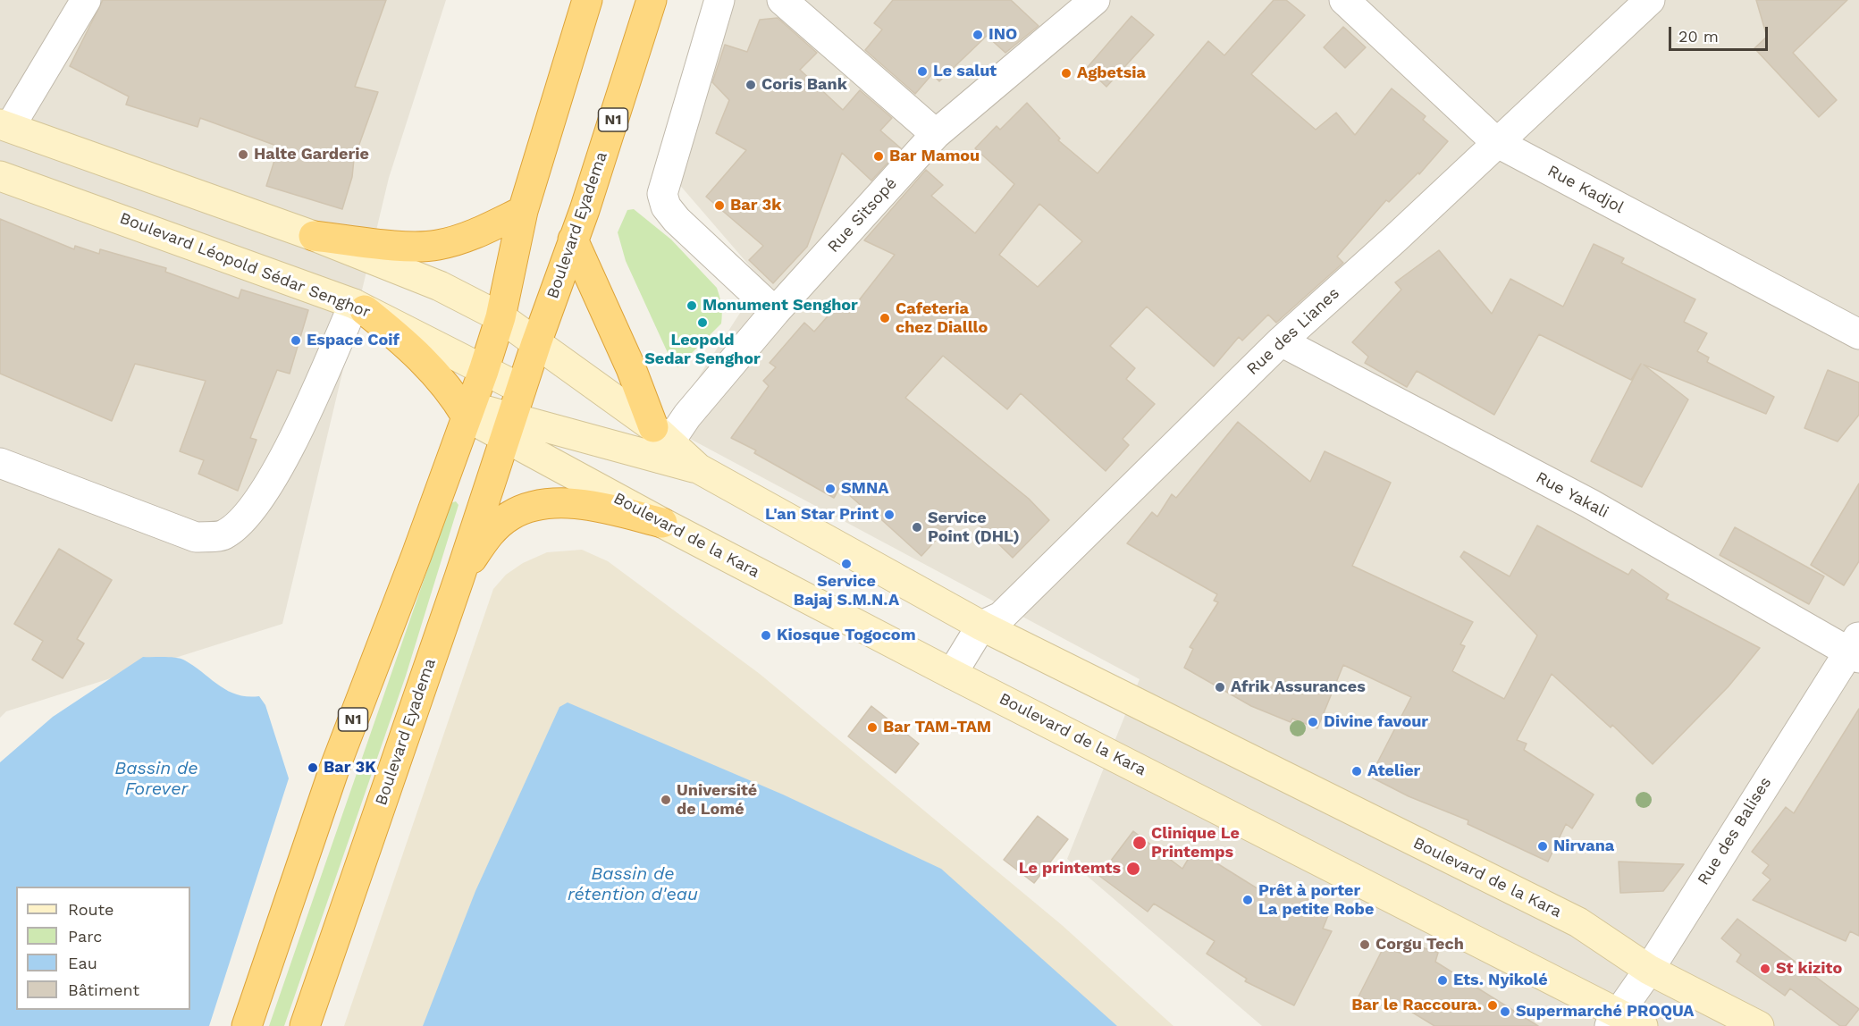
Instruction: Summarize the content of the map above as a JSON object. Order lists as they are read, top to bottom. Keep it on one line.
{"streets":{"highway":["N1","Boulevard Eyadema"],"main road":["Boulevard Léopold Sédar Senghor","Boulevard de la Kara"],"street":["Rue Kadjol","Rue Sitsopé","Rue des Lianes","Rue Yakali","Rue des Balises"]},"crossings":[["N1","Boulevard Léopold Sédar Senghor"],["N1","Boulevard de la Kara"],["Rue Kadjol","Rue des Lianes"],["Rue Sitsopé","Boulevard de la Kara"],["Boulevard Eyadema","Boulevard de la Kara"],["Rue des Lianes","Rue Yakali"],["Rue des Lianes","Boulevard de la Kara"],["Rue Yakali","Rue des Balises"],["Boulevard de la Kara","Rue des Balises"]],"water":["Bassin de Forever","Bassin de rétention d'eau"],"places":["INO","Le salut","Agbetsia","Coris Bank","Halte Garderie","Bar Mamou","Bar 3k","Monument Senghor","Cafeteria chez Dialllo","Leopold Sedar Senghor","Espace Coif","SMNA","L'an Star Print","Service Point (DHL)","Service Bajaj S.M.N.A","Kiosque Togocom","Afrik Assurances","Divine favour","Bar TAM-TAM","Bar 3K","Atelier","Université de Lomé","Clinique Le Printemps","Nirvana","Le printemts","Prêt à porter La petite Robe","Corgu Tech","St kizito","Ets. Nyikolé","Bar le Raccoura.","Supermarché PROQUA"],"legend":["Route","Parc","Eau","Bâtiment"],"scale_bar":"20 m"}
